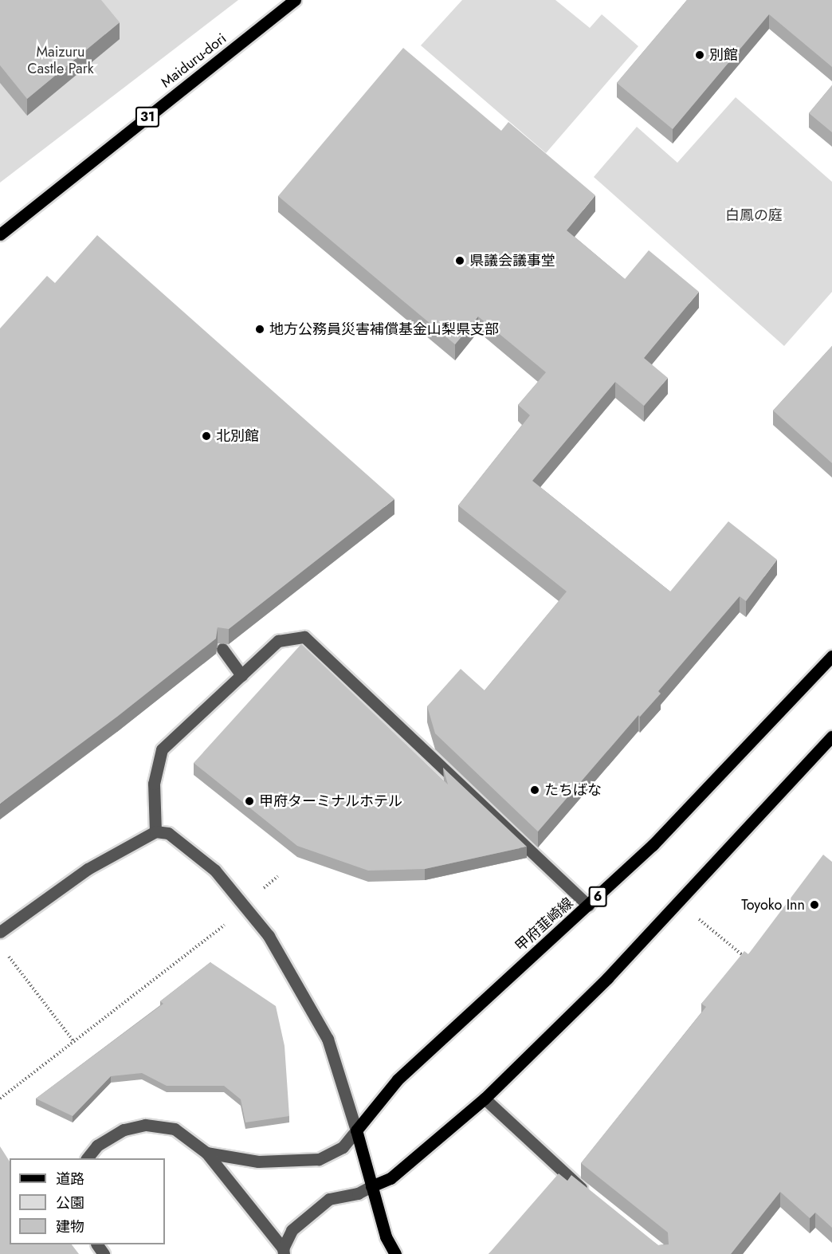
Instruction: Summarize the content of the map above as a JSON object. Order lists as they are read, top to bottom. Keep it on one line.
{"streets":{"main road":["Maiduru-dori","31","6","甲府韮崎線"]},"parks":["Maizuru Castle Park","白鳳の庭"],"places":["別館","県議会議事堂","地方公務員災害補償基金山梨県支部","北別館","たちばな","甲府ターミナルホテル","Toyoko Inn"],"legend":["道路","公園","建物"]}
